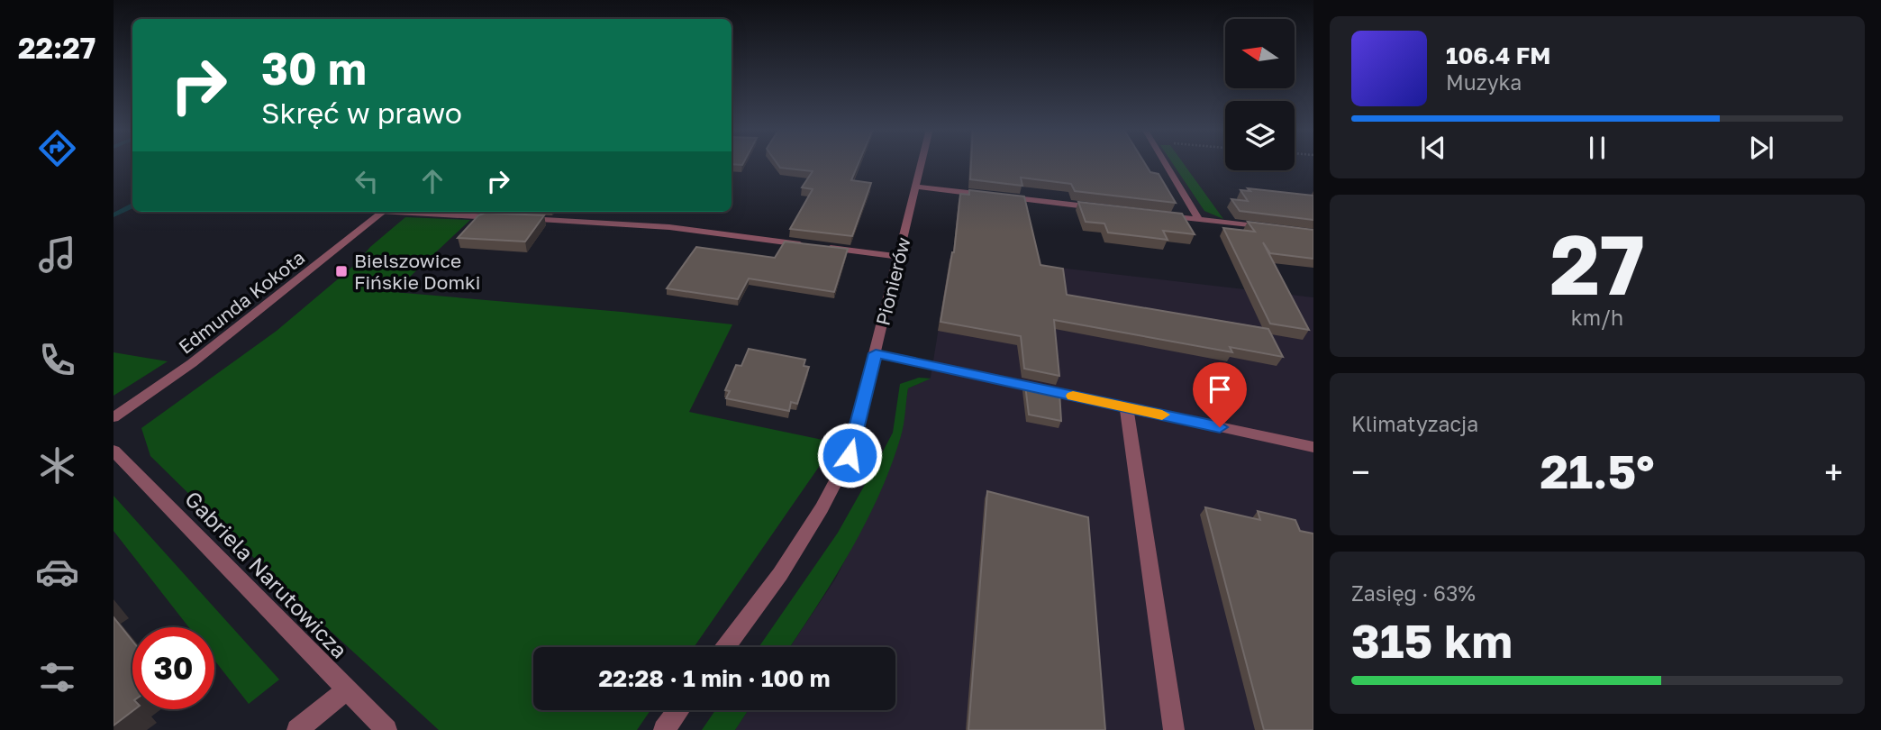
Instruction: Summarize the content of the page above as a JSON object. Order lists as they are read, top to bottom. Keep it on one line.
{"streets":{"street":["Pionierów","Edmunda Kokota","Gabriela Narutowicza"]},"places":{"transit":["Bielszowice Fińskie Domki"]},"north":"left","page":{"tabs":"22:27","turn":["30 m","Skręć w prawo"],"song":["106.4 FM","Muzyka"],"tile":[["27","km/h"],"Klimatyzacja",["Zasięg · 63%","315 km"]],"heat":["−","21.5°","+"],"limit":"30","trip":"22:28 · 1 min · 100 m"}}
